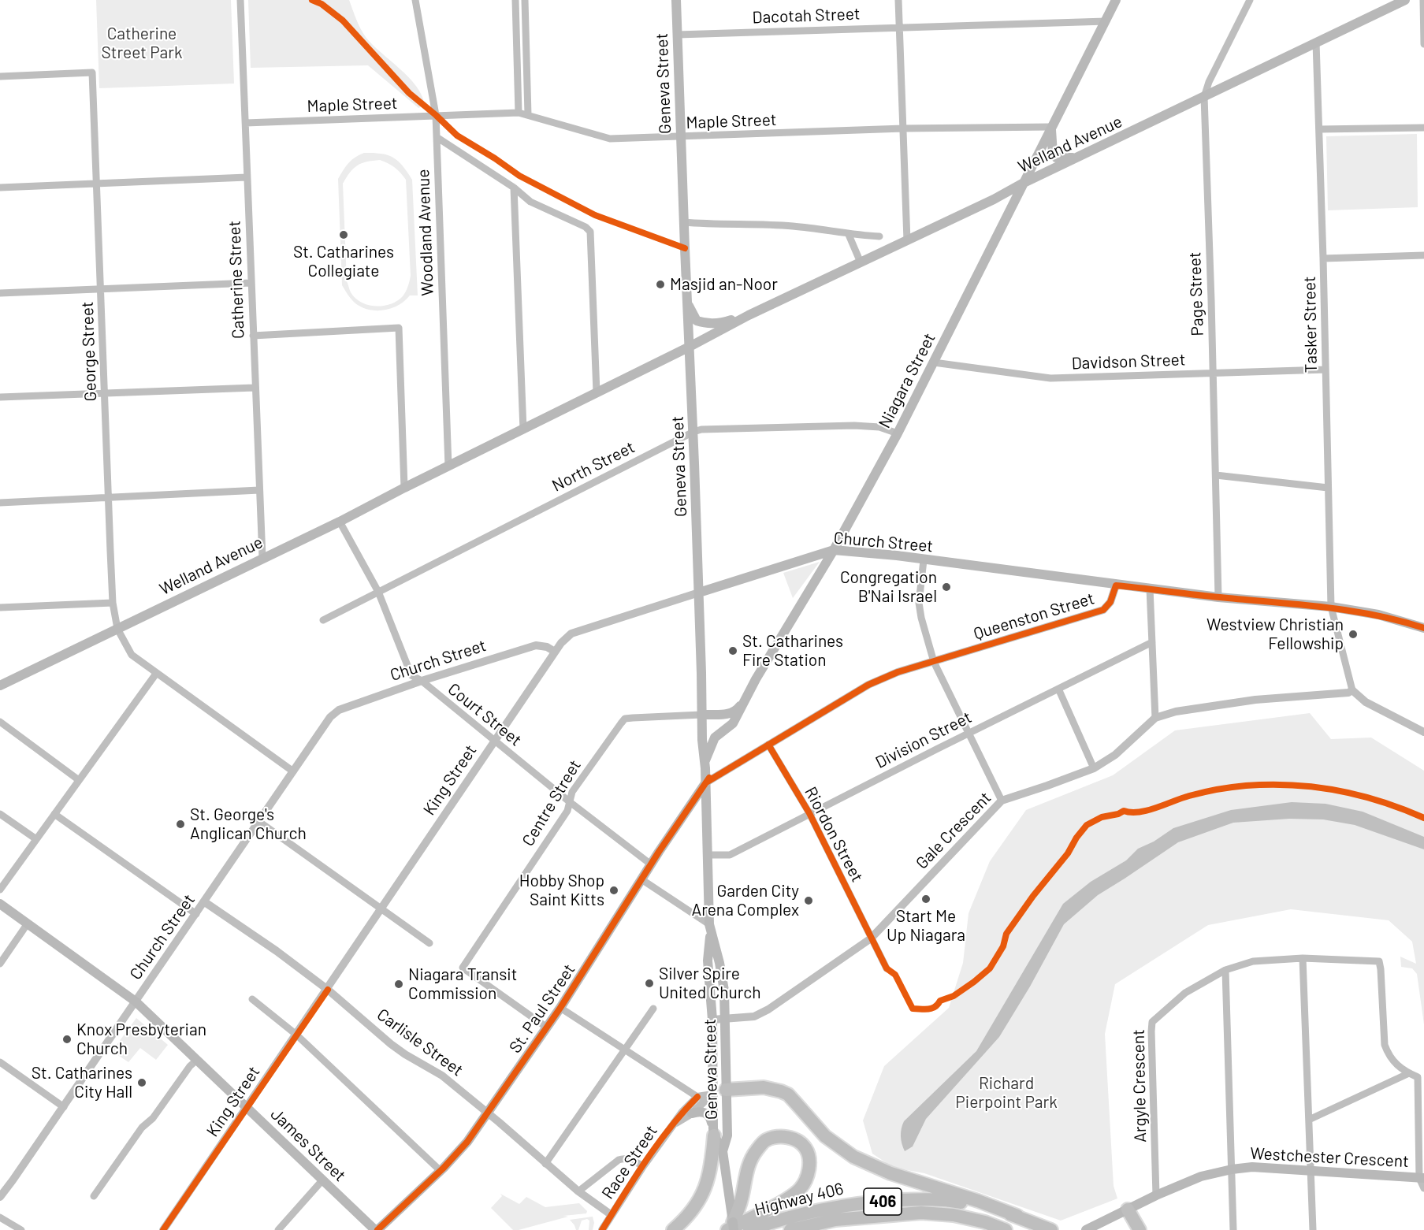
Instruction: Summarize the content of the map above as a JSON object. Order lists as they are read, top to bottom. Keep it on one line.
{"streets":{"highway":["Highway 406","406"],"main road":["Geneva Street","Welland Avenue","Niagara Street","Church Street","St. Paul Street","James Street","Westchester Crescent"],"street":["Dacotah Street","Maple Street","Woodland Avenue","Catherine Street","Page Street","Tasker Street","George Street","Davidson Street","North Street","Queenston Street","Court Street","Division Street","King Street","Centre Street","Gale Crescent","Riordon Street","Carlisle Street","Argyle Crescent","Race Street"]},"crossings":[["Dacotah Street","Geneva Street"],["Dacotah Street","Niagara Street"],["Geneva Street","Maple Street"],["Geneva Street","Welland Avenue"],["Geneva Street","Niagara Street"],["Geneva Street","North Street"],["Geneva Street","Church Street"],["Geneva Street","Queenston Street"],["Geneva Street","Division Street"],["Geneva Street","Centre Street"],["Geneva Street","Gale Crescent"],["Geneva Street","St. Paul Street"],["Geneva Street","Race Street"],["Maple Street","Woodland Avenue"],["Maple Street","Catherine Street"],["Maple Street","Niagara Street"],["Welland Avenue","Woodland Avenue"],["Welland Avenue","Catherine Street"],["Welland Avenue","Page Street"],["Welland Avenue","Tasker Street"],["Welland Avenue","George Street"],["Welland Avenue","Niagara Street"],["Welland Avenue","Court Street"],["Page Street","Davidson Street"],["Tasker Street","Davidson Street"],["Tasker Street","Gale Crescent"],["George Street","Church Street"],["Davidson Street","Niagara Street"],["Niagara Street","North Street"],["Niagara Street","Church Street"],["North Street","Court Street"],["Church Street","Queenston Street"],["Church Street","Court Street"],["Church Street","King Street"],["Church Street","Carlisle Street"],["Church Street","James Street"],["Queenston Street","Riordon Street"],["Queenston Street","St. Paul Street"],["Court Street","King Street"],["Court Street","Centre Street"],["Court Street","St. Paul Street"],["Division Street","Riordon Street"],["King Street","Carlisle Street"],["King Street","James Street"],["Centre Street","St. Paul Street"],["Gale Crescent","Riordon Street"],["St. Paul Street","Carlisle Street"],["St. Paul Street","James Street"],["Carlisle Street","Race Street"],["Argyle Crescent","Westchester Crescent"]],"parks":["Catherine Street Park","Richard Pierpoint Park"],"places":["St. Catharines Collegiate","Masjid an-Noor","Congregation B'Nai Israel","Westview Christian Fellowship","St. Catharines Fire Station","St. George's Anglican Church","Hobby Shop Saint Kitts","Start Me Up Niagara","Garden City Arena Complex","Silver Spire United Church","Niagara Transit Commission","Knox Presbyterian Church","St. Catharines City Hall"]}
